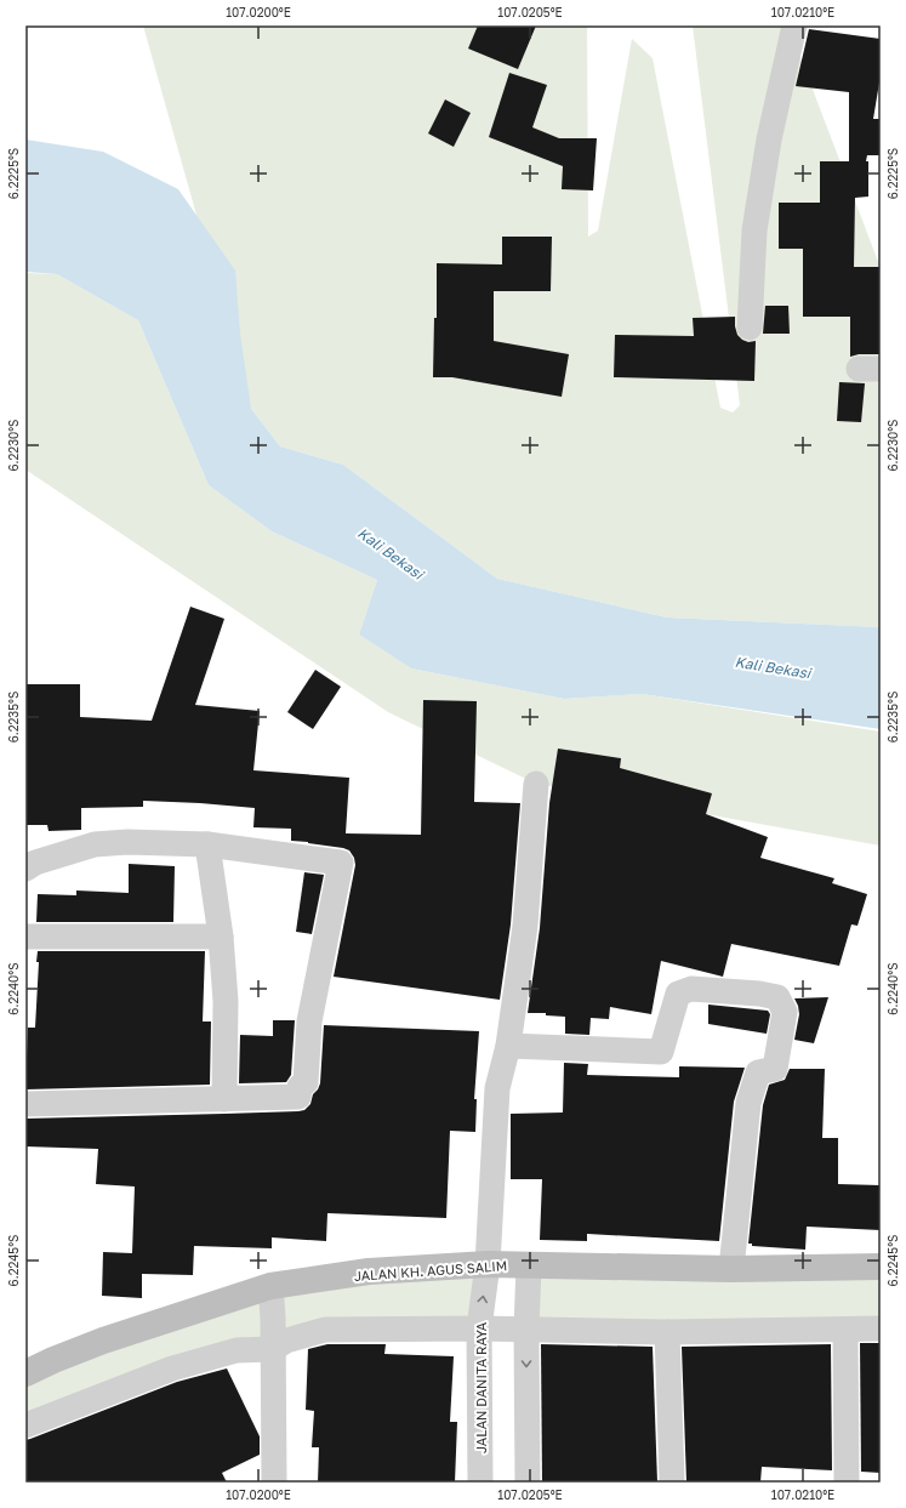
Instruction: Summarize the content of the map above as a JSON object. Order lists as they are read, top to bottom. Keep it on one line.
{"streets":{"street":["JALAN KH. AGUS SALIM","JALAN DANITA RAYA"]},"crossings":[["JALAN KH. AGUS SALIM","JALAN DANITA RAYA"]],"water":["Kali Bekasi"],"coordinates":["107.0200°E","107.0205°E","107.0210°E","6.2225°S","6.2230°S","6.2235°S","6.2240°S","6.2245°S"]}
